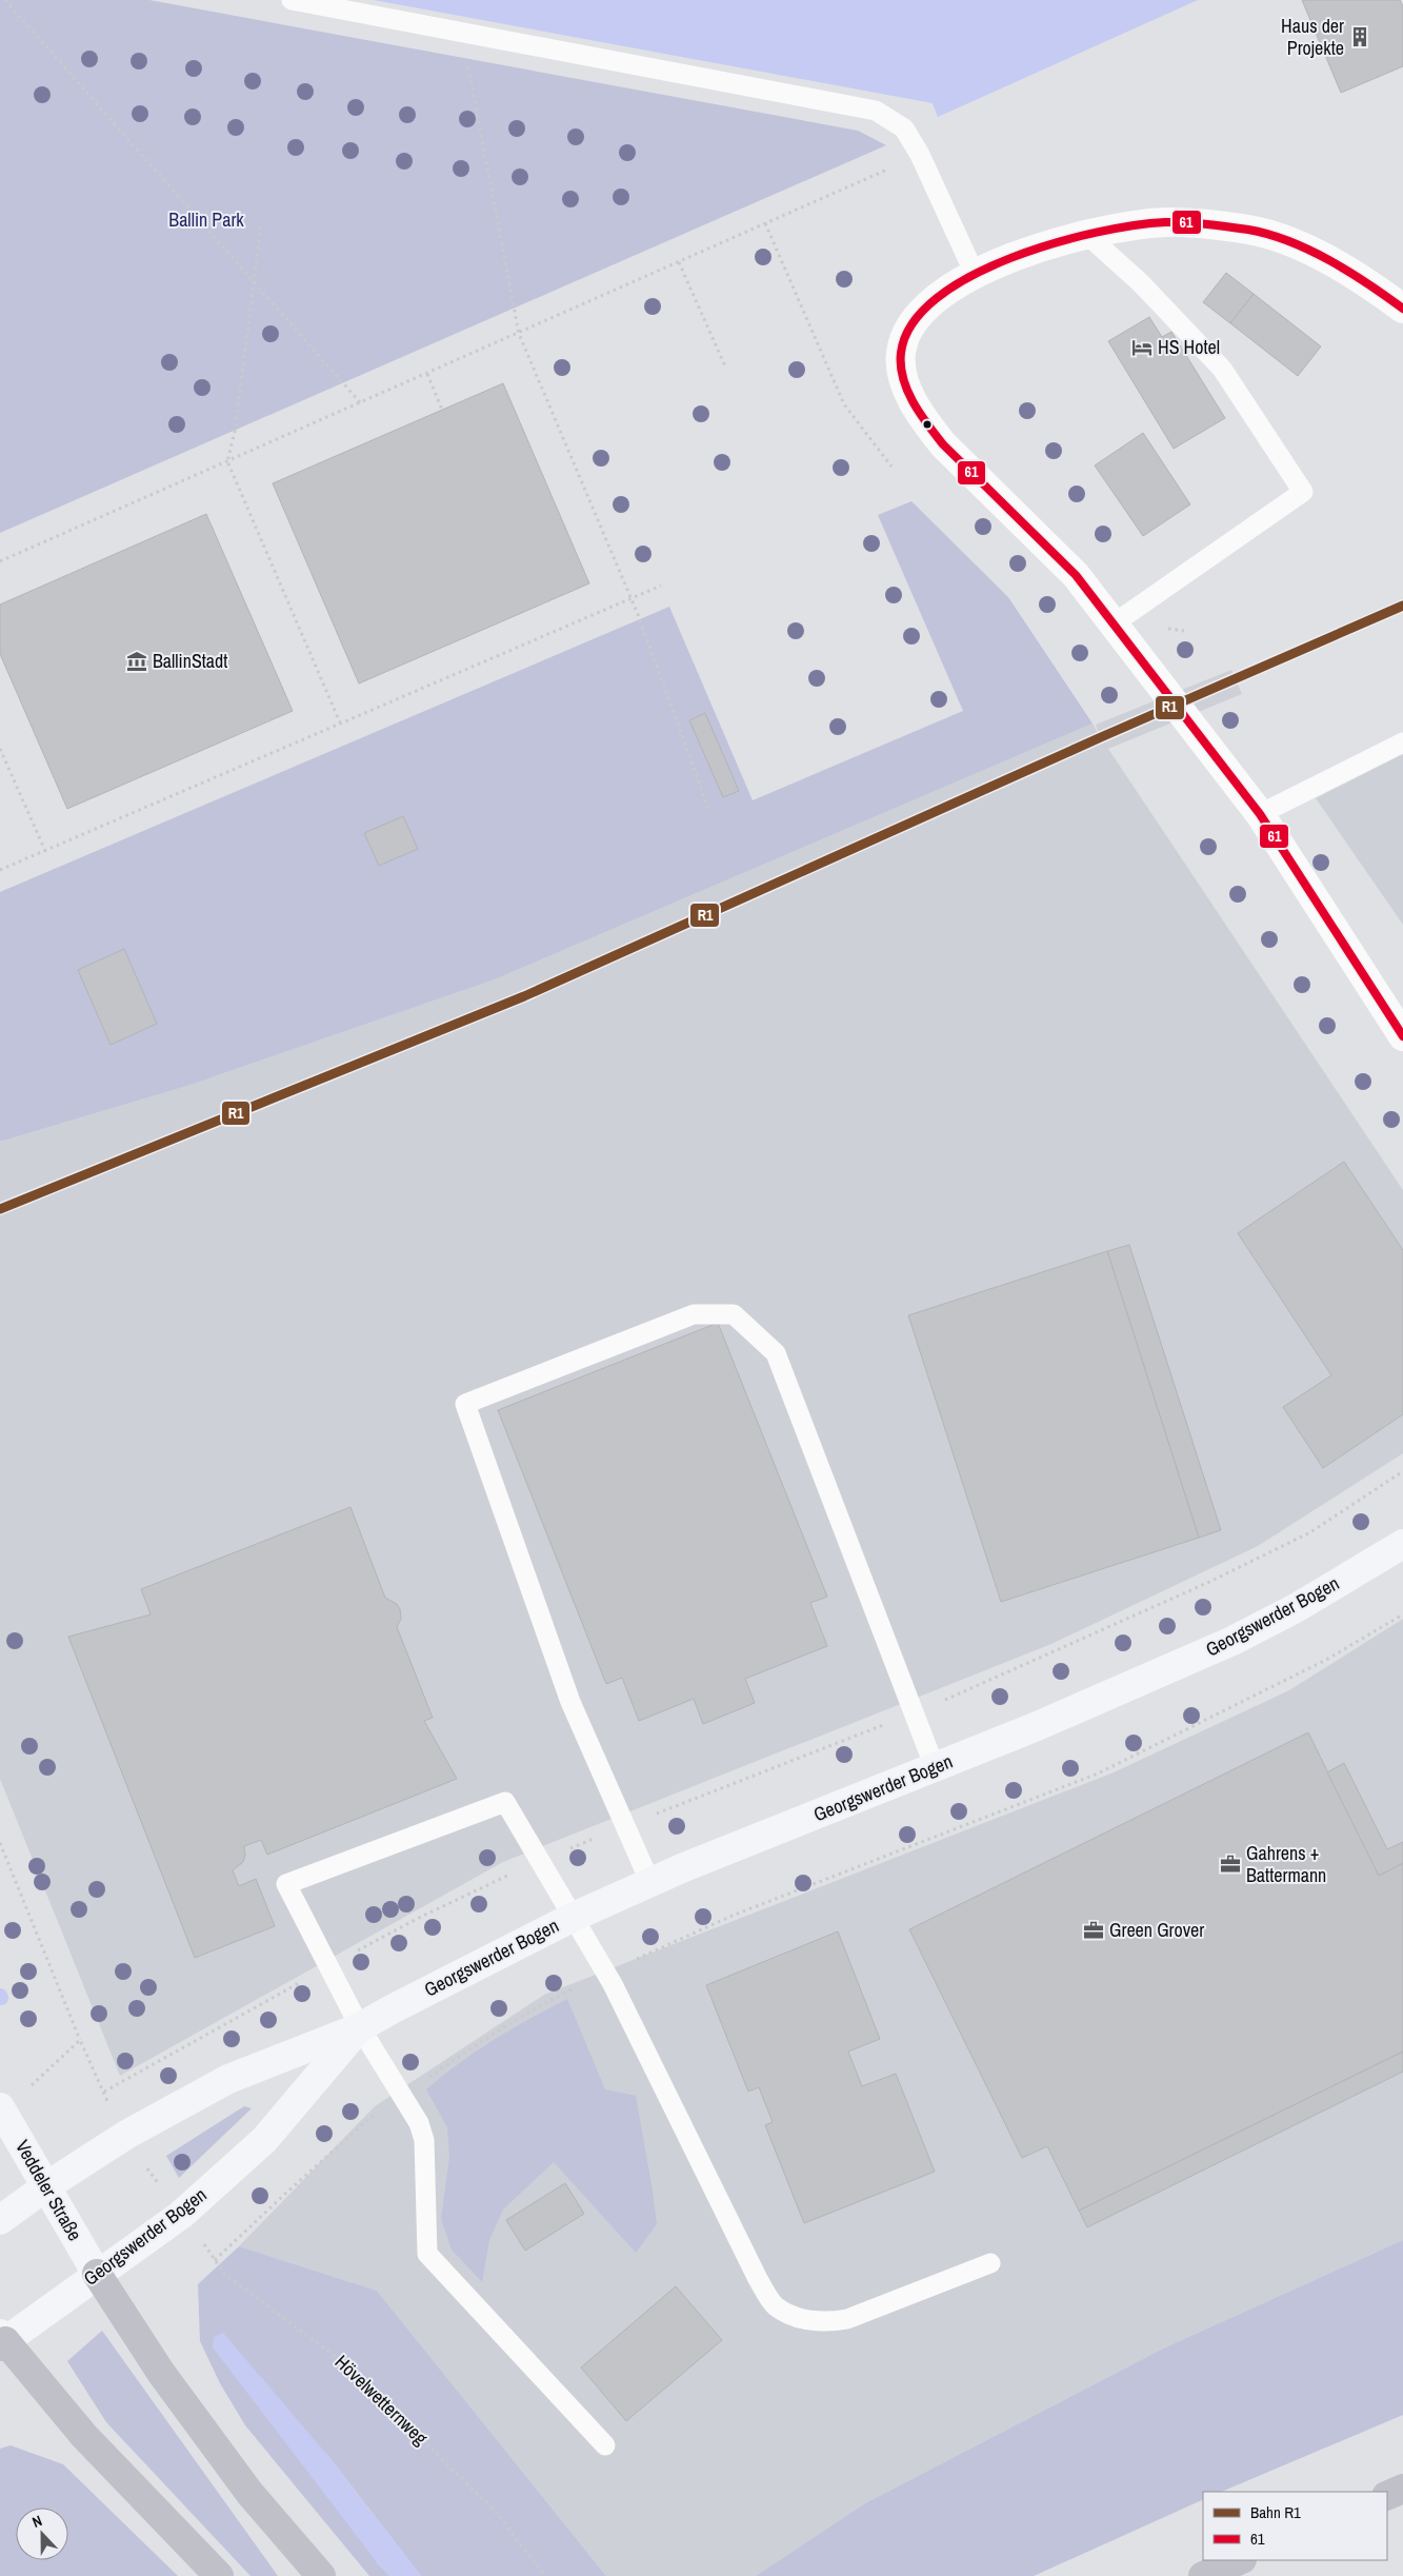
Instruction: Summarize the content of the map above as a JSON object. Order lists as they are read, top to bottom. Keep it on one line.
{"streets":{"street":["Georgswerder Bogen","Veddeler Straße"],"path":["Hövelwetternweg"]},"crossings":[["Georgswerder Bogen","Veddeler Straße"]],"parks":["Ballin Park"],"places":{"building":["Haus der Projekte"],"hotel":["HS Hotel"],"museum":["BallinStadt"],"office":["Gahrens + Battermann","Green Grover"]},"lines":["transit line 61","rail line R1"],"legend":["Bahn R1","61"],"north":"top"}
